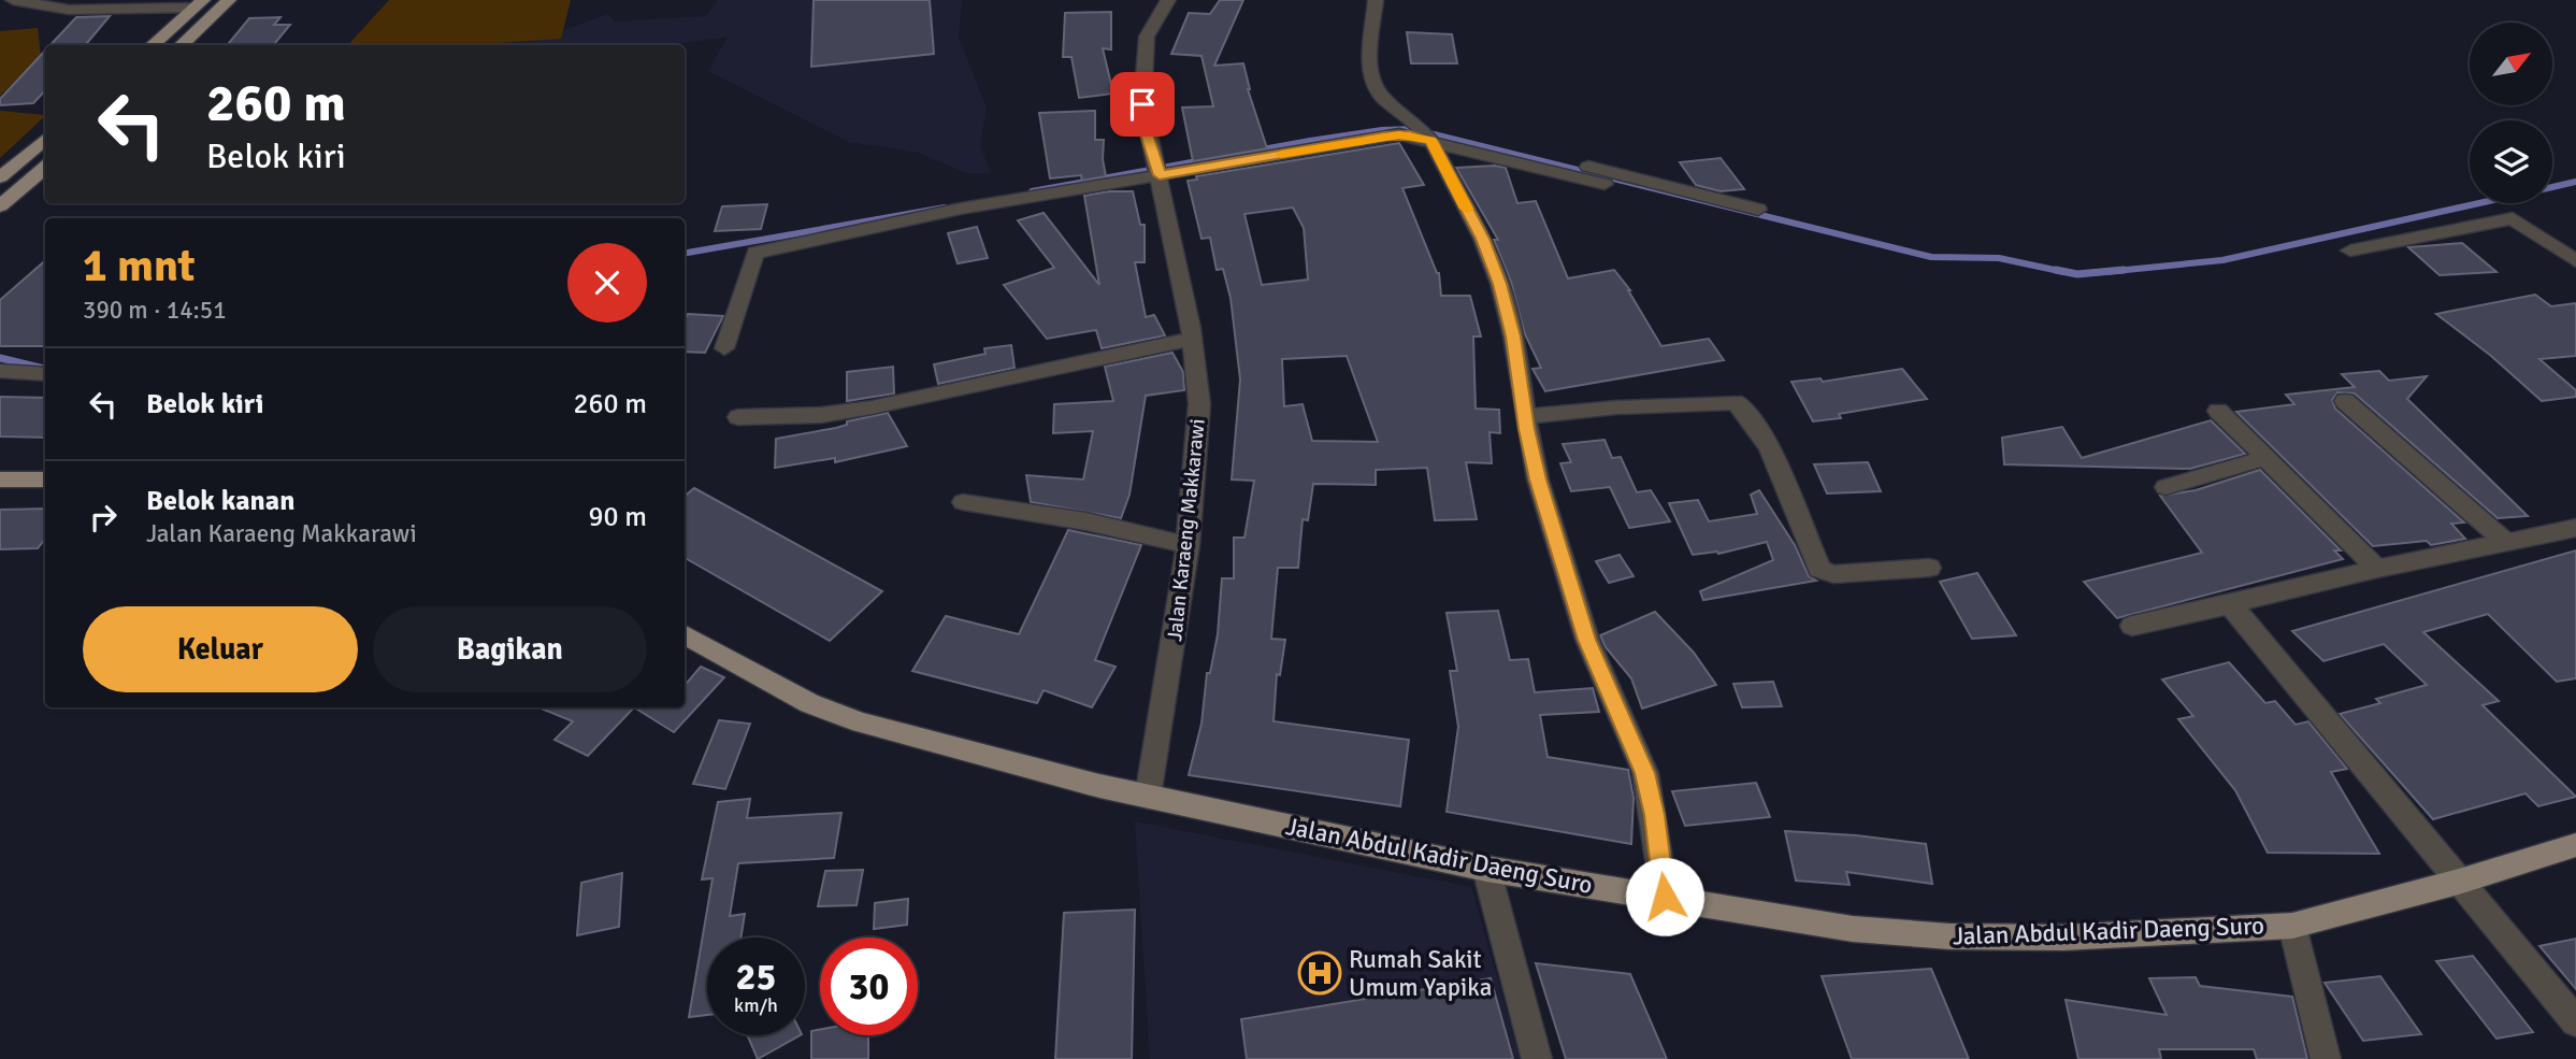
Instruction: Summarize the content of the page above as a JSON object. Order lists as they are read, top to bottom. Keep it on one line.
{"streets":{"main road":["Jalan Abdul Kadir Daeng Suro"],"street":["Jalan Karaeng Makkarawi"]},"crossings":[["Jalan Karaeng Makkarawi","Jalan Abdul Kadir Daeng Suro"]],"places":{"hospital":["Rumah Sakit Umum Yapika"]},"north":"top right","page":{"turn":["260 m","Belok kiri"],"heading":["1 mnt","390 m · 14:51"],"list":[{"name":"Belok kiri","value":"260 m"},{"name":"Belok kanan","note":"Jalan Karaeng Makkarawi","value":"90 m"}],"buttons":["Keluar","Bagikan"],"speed":"25 km/h","limit":"30"}}
